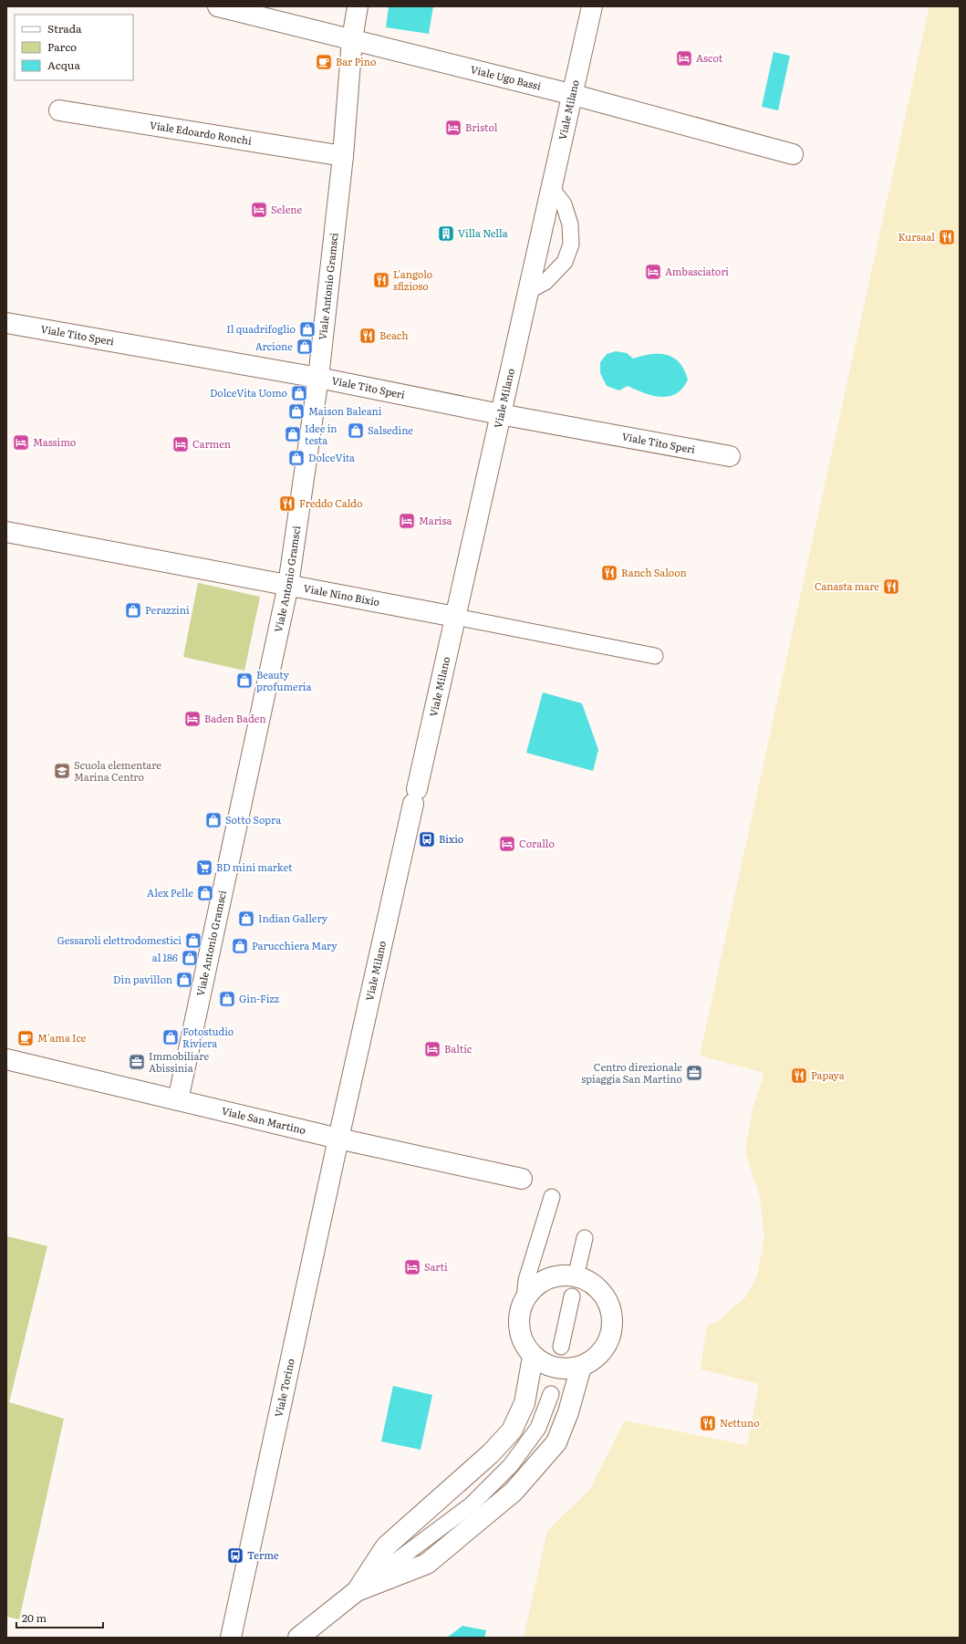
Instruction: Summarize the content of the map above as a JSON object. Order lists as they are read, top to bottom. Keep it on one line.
{"streets":{"street":["Viale Ugo Bassi","Viale Milano","Viale Edoardo Ronchi","Viale Antonio Gramsci","Viale Tito Speri","Viale Nino Bixio","Viale San Martino","Viale Torino"]},"crossings":[["Viale Ugo Bassi","Viale Milano"],["Viale Ugo Bassi","Viale Antonio Gramsci"],["Viale Milano","Viale Tito Speri"],["Viale Milano","Viale Nino Bixio"],["Viale Milano","Viale San Martino"],["Viale Milano","Viale Torino"],["Viale Edoardo Ronchi","Viale Antonio Gramsci"],["Viale Antonio Gramsci","Viale Tito Speri"],["Viale Antonio Gramsci","Viale Nino Bixio"],["Viale Antonio Gramsci","Viale San Martino"],["Viale San Martino","Viale Torino"]],"places":{"hotel":["Ascot","Bristol","Selene","Ambasciatori","Massimo","Carmen","Marisa","Baden Baden","Corallo","Baltic","Sarti"],"cafe":["Bar Pino","M'ama Ice"],"building":["Villa Nella"],"restaurant":["Kursaal","L'angolo sfizioso","Beach","Freddo Caldo","Ranch Saloon","Canasta mare","Papaya","Nettuno"],"shop":["Il quadrifoglio","Arcione","DolceVita Uomo","Maison Baleani","Salsedine","Idee in testa","DolceVita","Perazzini","Beauty profumeria","Sotto Sopra","Alex Pelle","Indian Gallery","Gessaroli elettrodomestici","Parucchiera Mary","al 186","Din pavillon","Gin-Fizz","Fotostudio Riviera"],"school or university":["Scuola elementare Marina Centro"],"bus stop":["Bixio","Terme"],"supermarket":["BD mini market"],"office":["Immobiliare Abissinia","Centro direzionale spiaggia San Martino"]},"legend":["Strada","Parco","Acqua"],"scale_bar":"20 m"}
